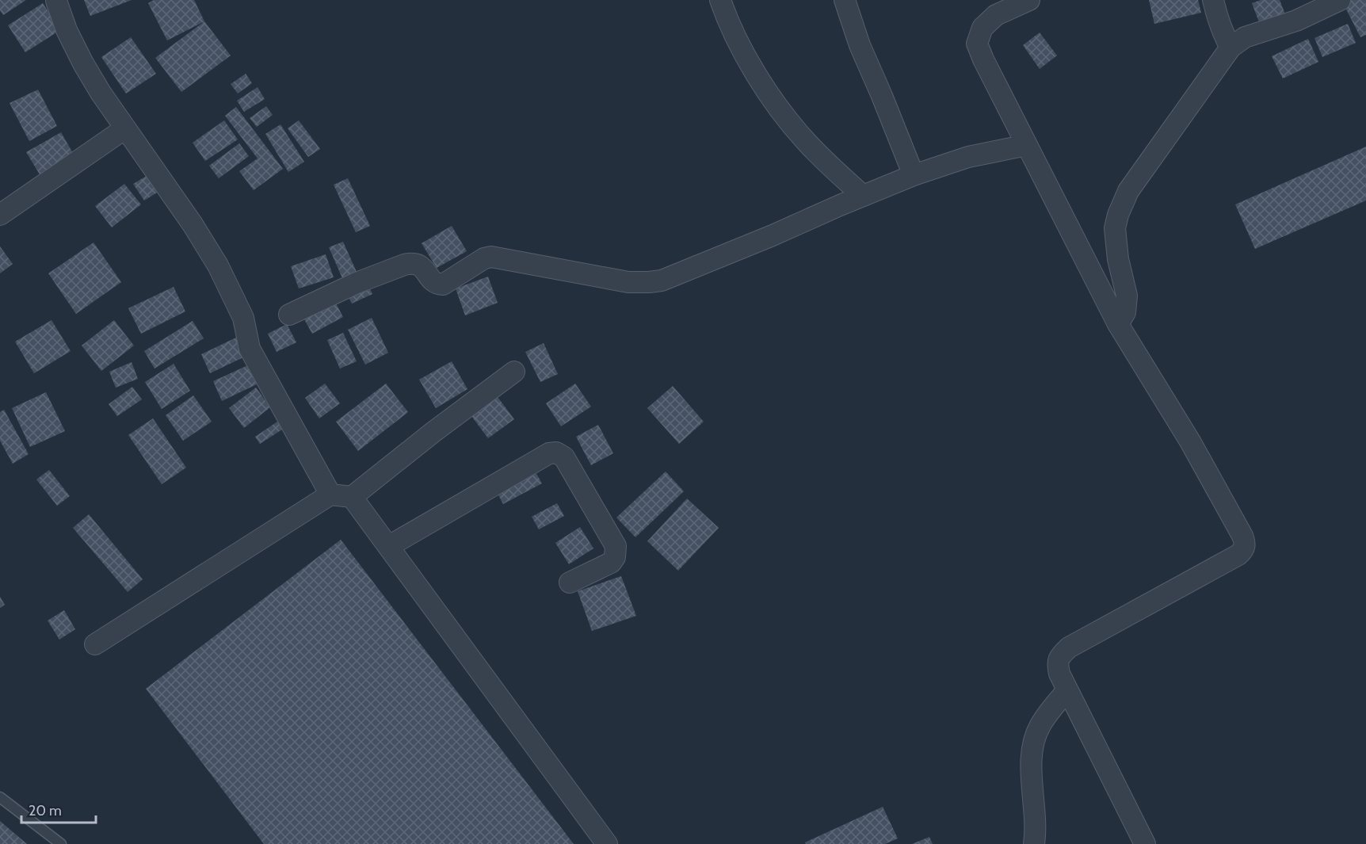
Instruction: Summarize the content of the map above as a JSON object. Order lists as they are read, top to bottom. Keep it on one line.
{"scale_bar":"20 m"}
